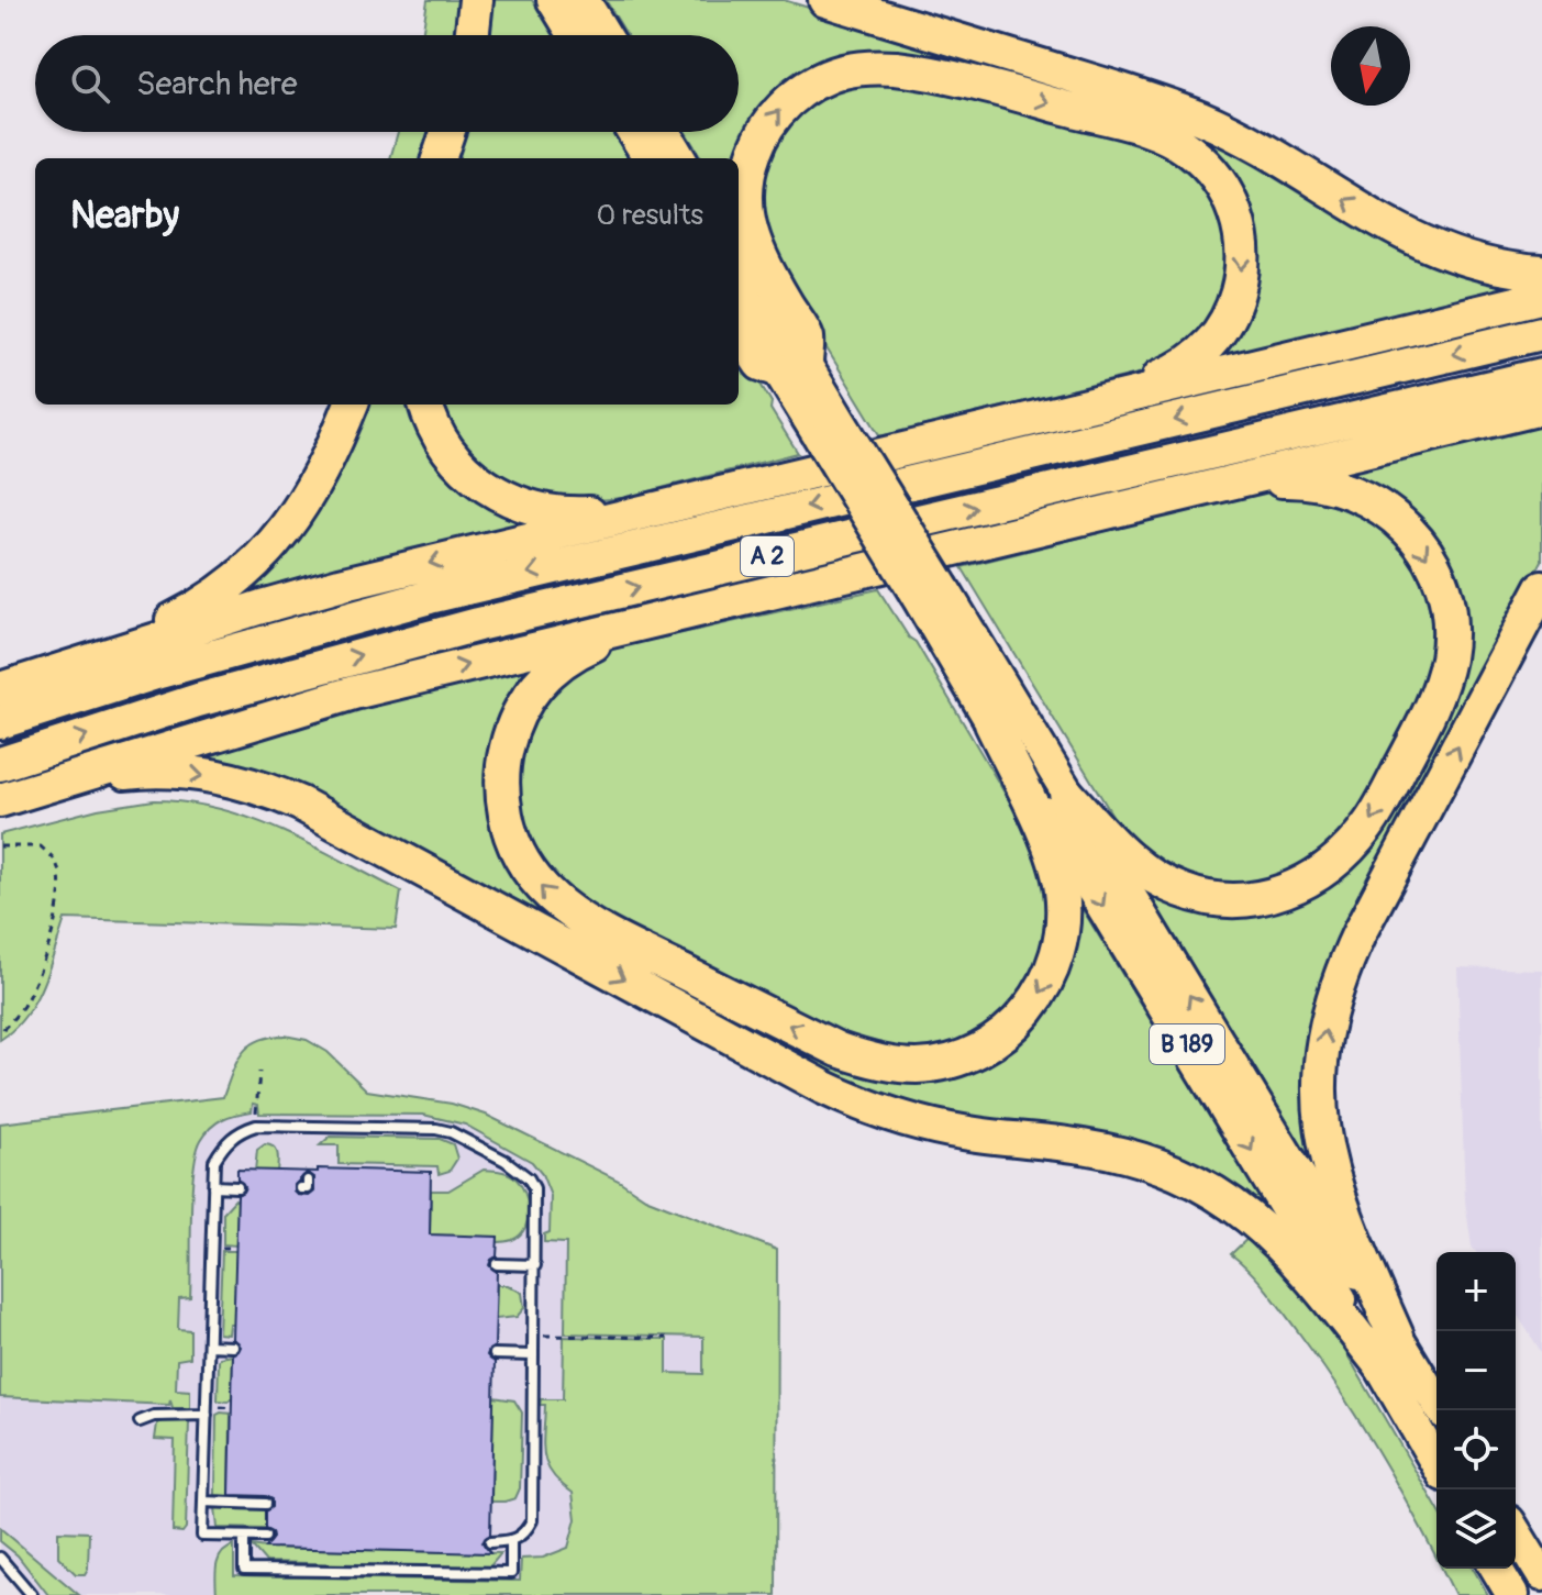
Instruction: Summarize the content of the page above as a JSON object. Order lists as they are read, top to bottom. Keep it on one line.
{"streets":{"highway":["A 2","B 189"]},"north":"bottom","page":{"search":"Search here","heading":["Nearby","0 results"],"map_buttons":["+","−"]}}
